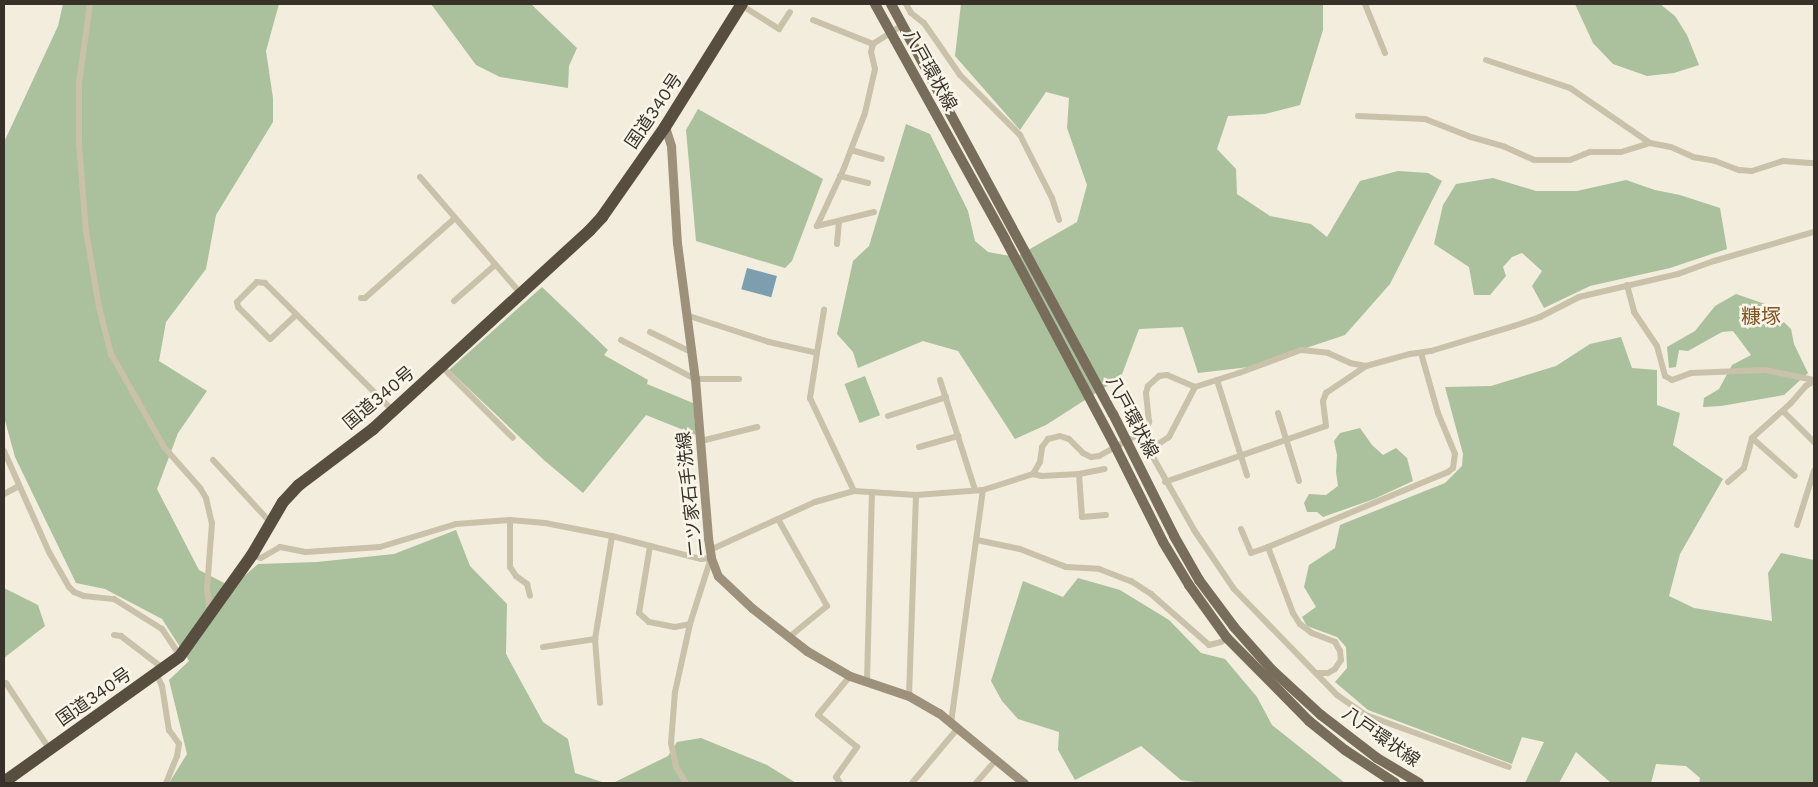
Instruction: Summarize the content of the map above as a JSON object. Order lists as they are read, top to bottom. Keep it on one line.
{"streets":{"highway":["国道340号"],"main road":["八戸環状線"],"street":["二ツ家石手洗線"]},"crossings":[["国道340号","二ツ家石手洗線"]],"districts":["糠塚"]}
